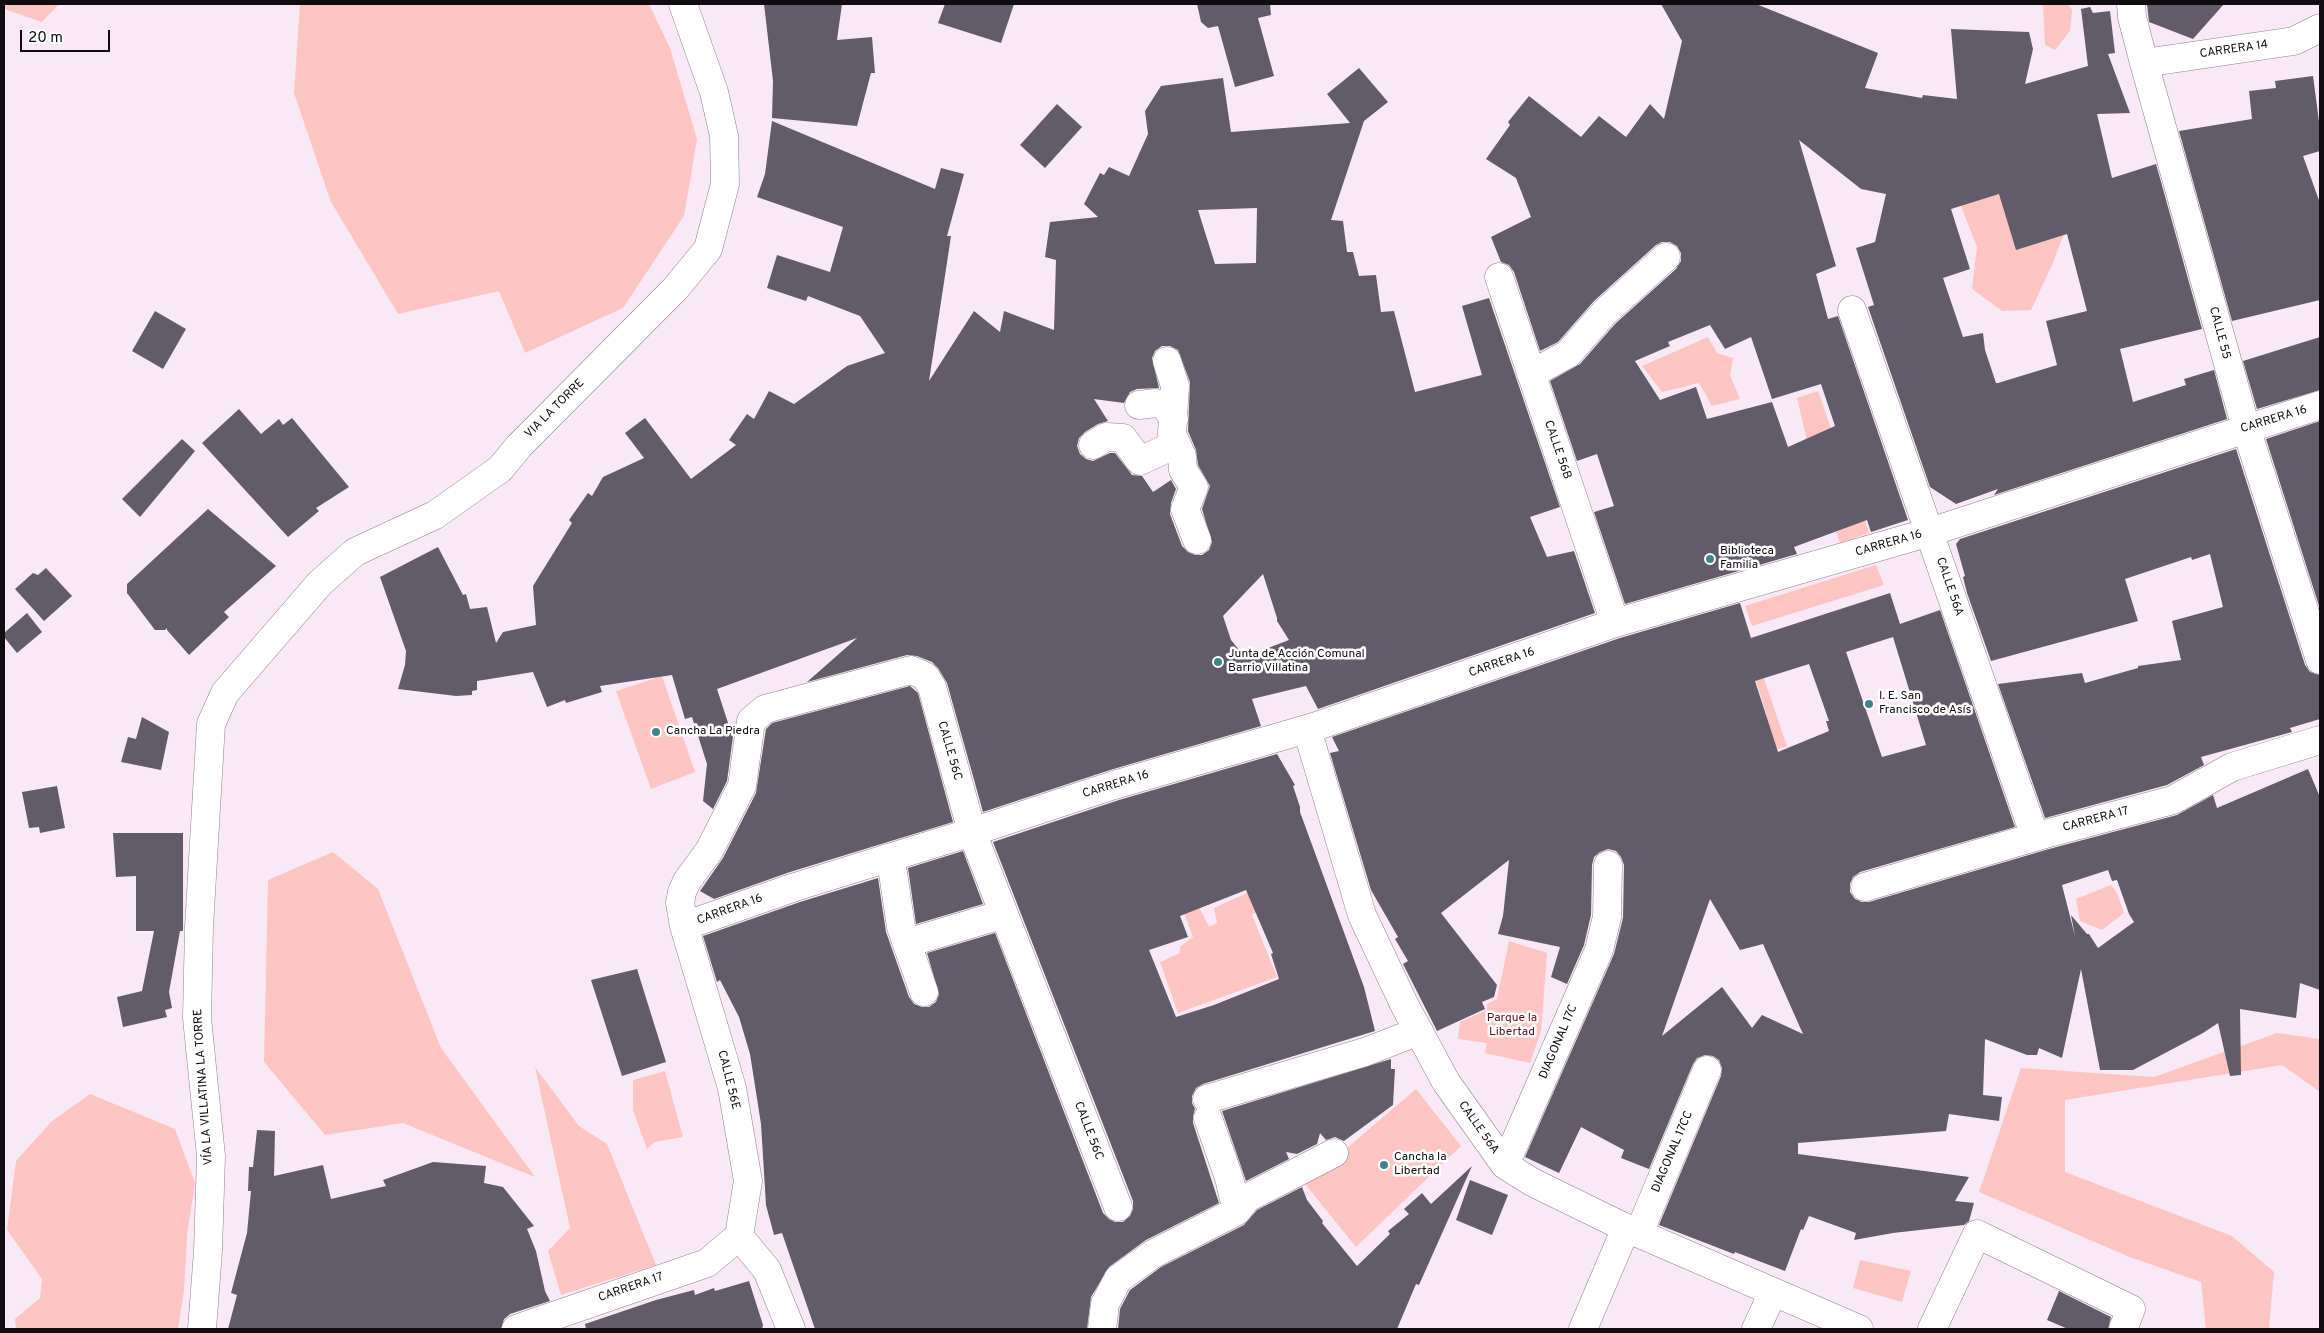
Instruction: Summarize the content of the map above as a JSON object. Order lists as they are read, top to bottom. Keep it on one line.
{"streets":{"street":["CARRERA 14","CALLE 55","VIA LA TORRE","CARRERA 16","CALLE 56B","CALLE 56A","CALLE 56C","CARRERA 17","DIAGONAL 17C","CALLE 56E","VÍA LA VILLATINA LA TORRE","DIAGONAL 17CC"]},"crossings":[["CARRERA 14","CALLE 55"],["CALLE 55","CARRERA 16"],["VIA LA TORRE","VÍA LA VILLATINA LA TORRE"],["CARRERA 16","CALLE 56B"],["CARRERA 16","CALLE 56A"],["CARRERA 16","CALLE 56C"],["CARRERA 16","CALLE 56E"],["CALLE 56A","CARRERA 17"],["CALLE 56A","DIAGONAL 17C"],["CALLE 56A","DIAGONAL 17CC"],["CALLE 56C","CALLE 56E"],["CARRERA 17","CALLE 56E"]],"parks":["Parque la Libertad"],"places":["Biblioteca Familia","Junta de Acción Comunal Barrio Villatina","I. E. San Francisco de Asís","Cancha La Piedra","Cancha la Libertad"],"scale_bar":"20 m"}
